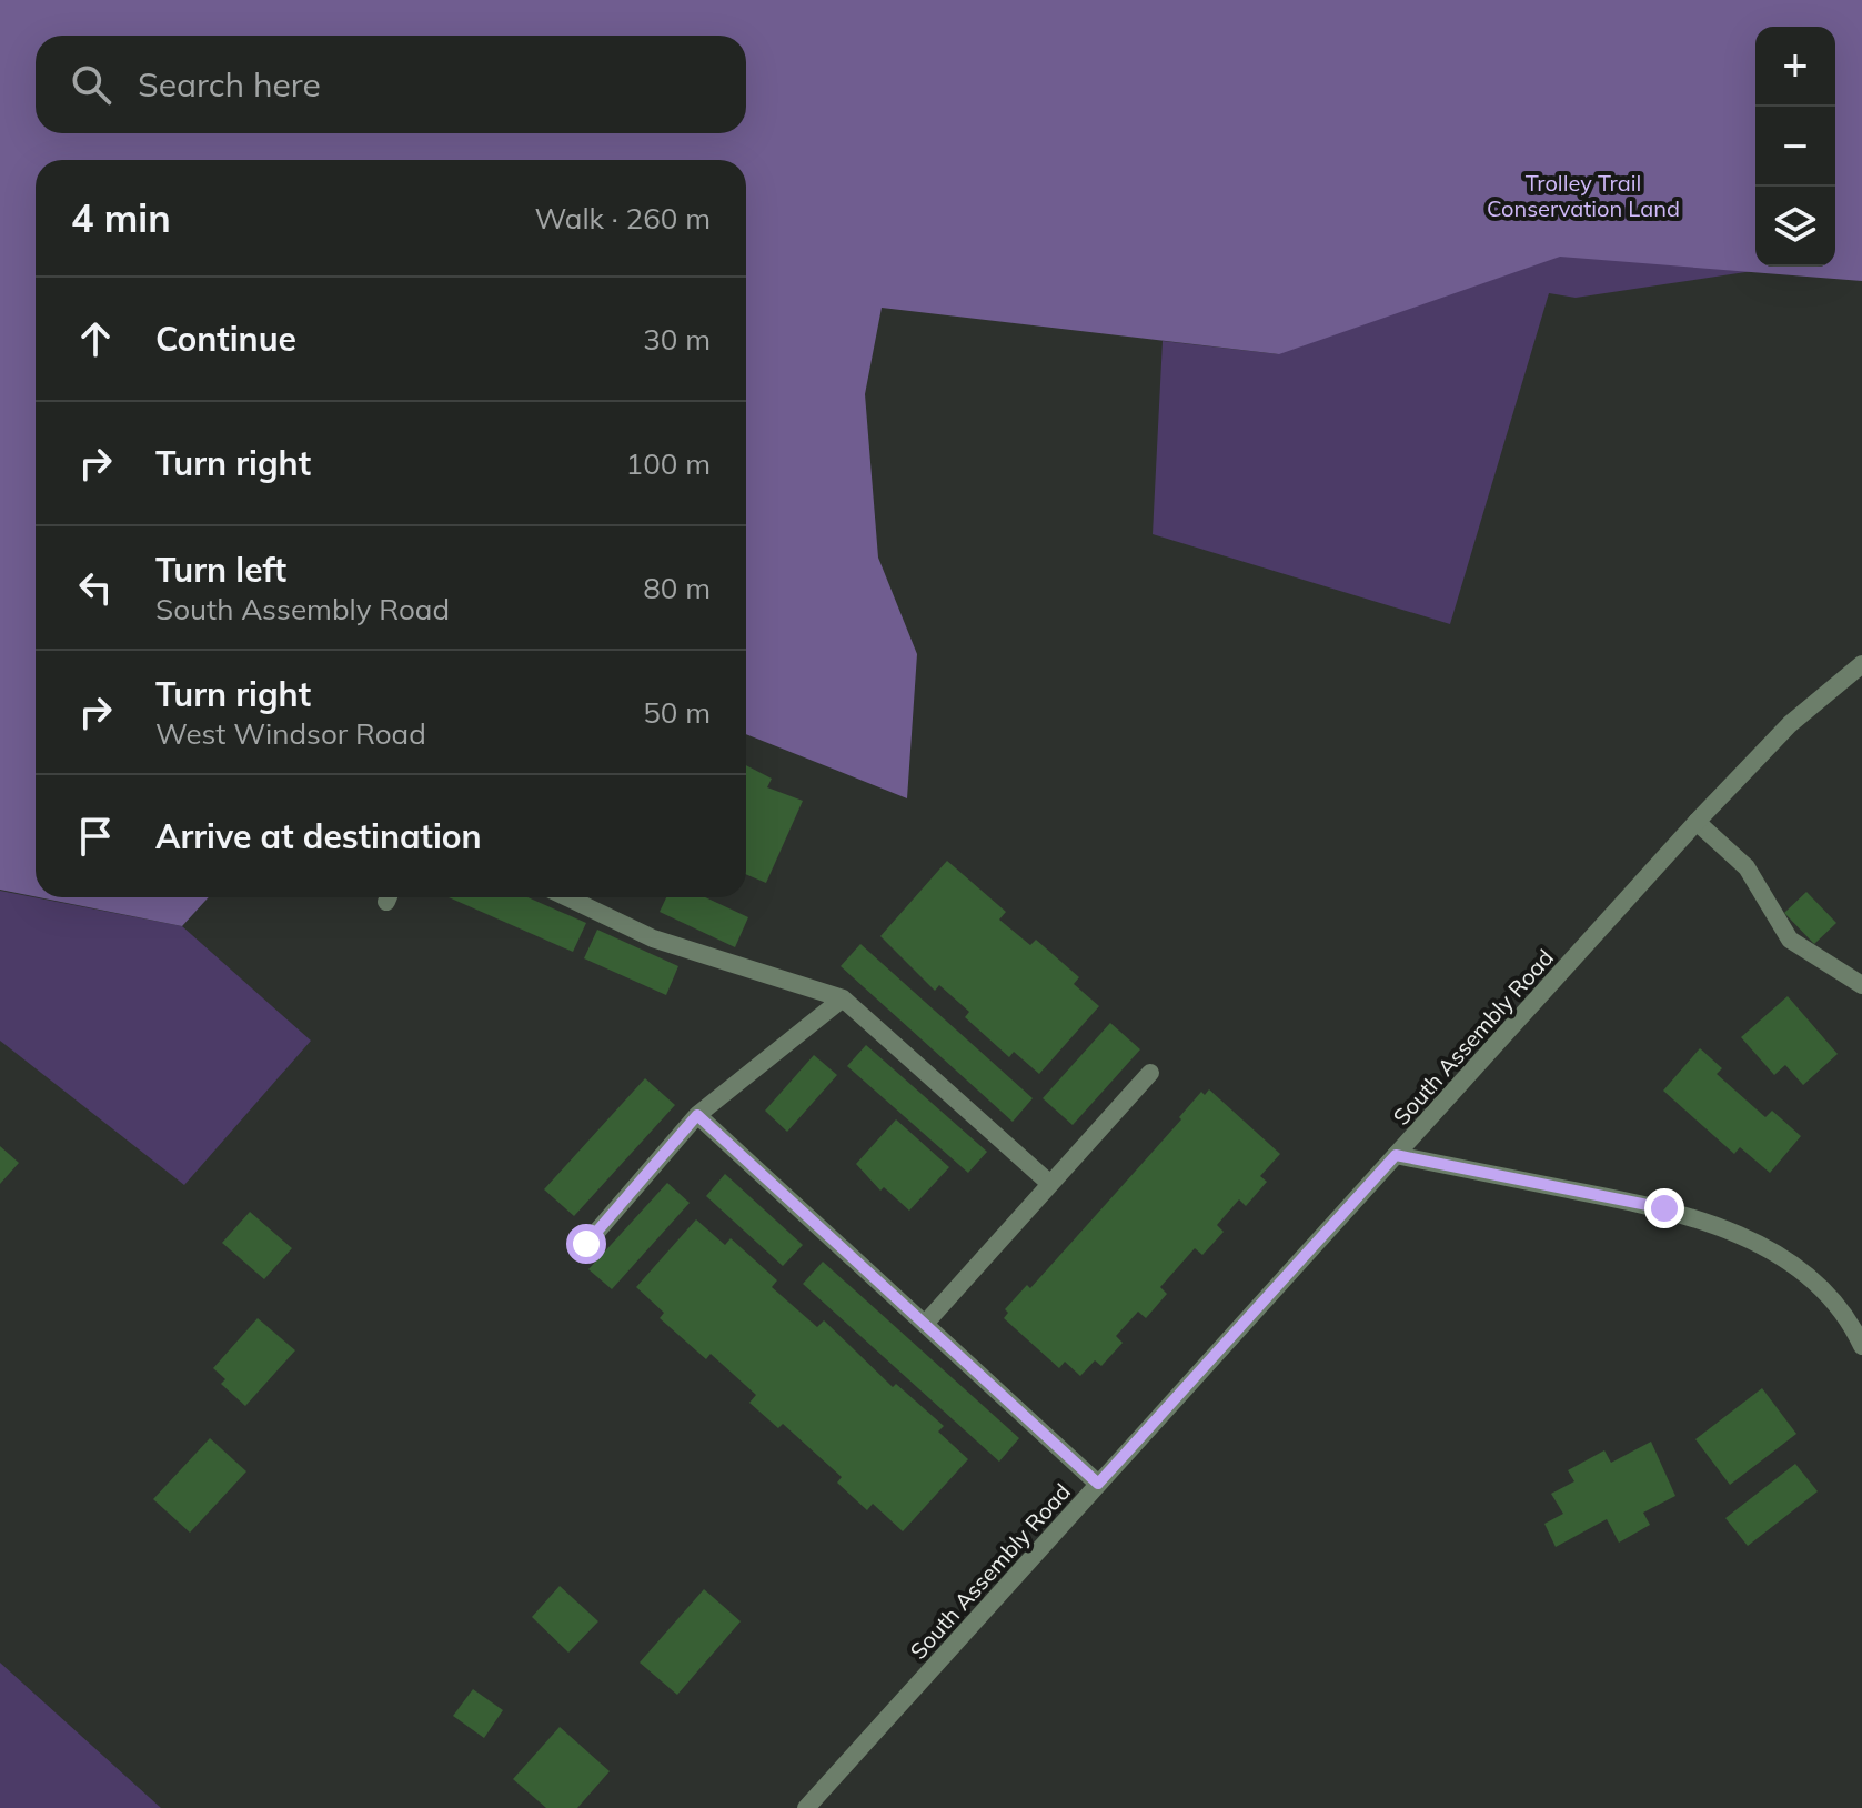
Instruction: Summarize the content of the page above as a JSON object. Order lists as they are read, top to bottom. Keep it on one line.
{"streets":{"street":["South Assembly Road"]},"parks":["Trolley Trail Conservation Land"],"page":{"map_buttons":["+","−"],"search":"Search here","heading":["4 min","Walk · 260 m"],"list":[["Continue","30 m"],["Turn right","100 m"],["Turn left","South Assembly Road","80 m"],["Turn right","West Windsor Road","50 m"],"Arrive at destination"]}}
